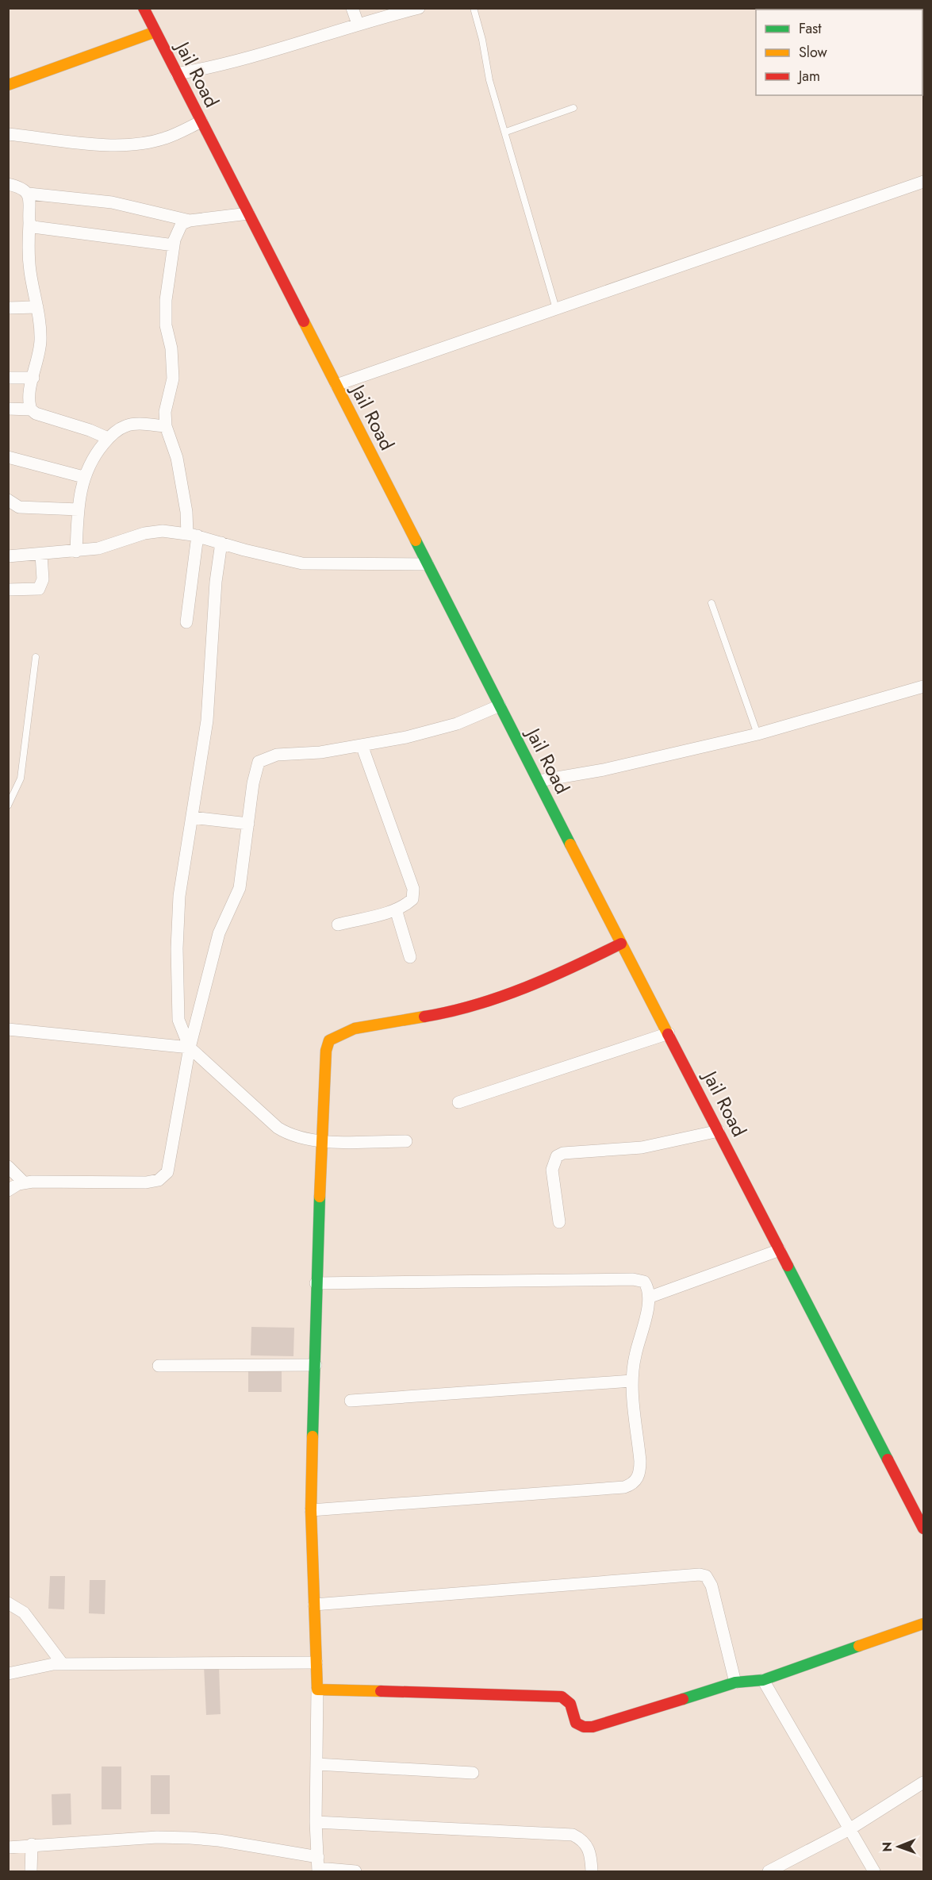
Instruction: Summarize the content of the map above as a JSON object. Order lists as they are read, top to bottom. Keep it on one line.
{"streets":{"street":["Jail Road"]},"legend":["Fast","Slow","Jam"],"north":"left"}
